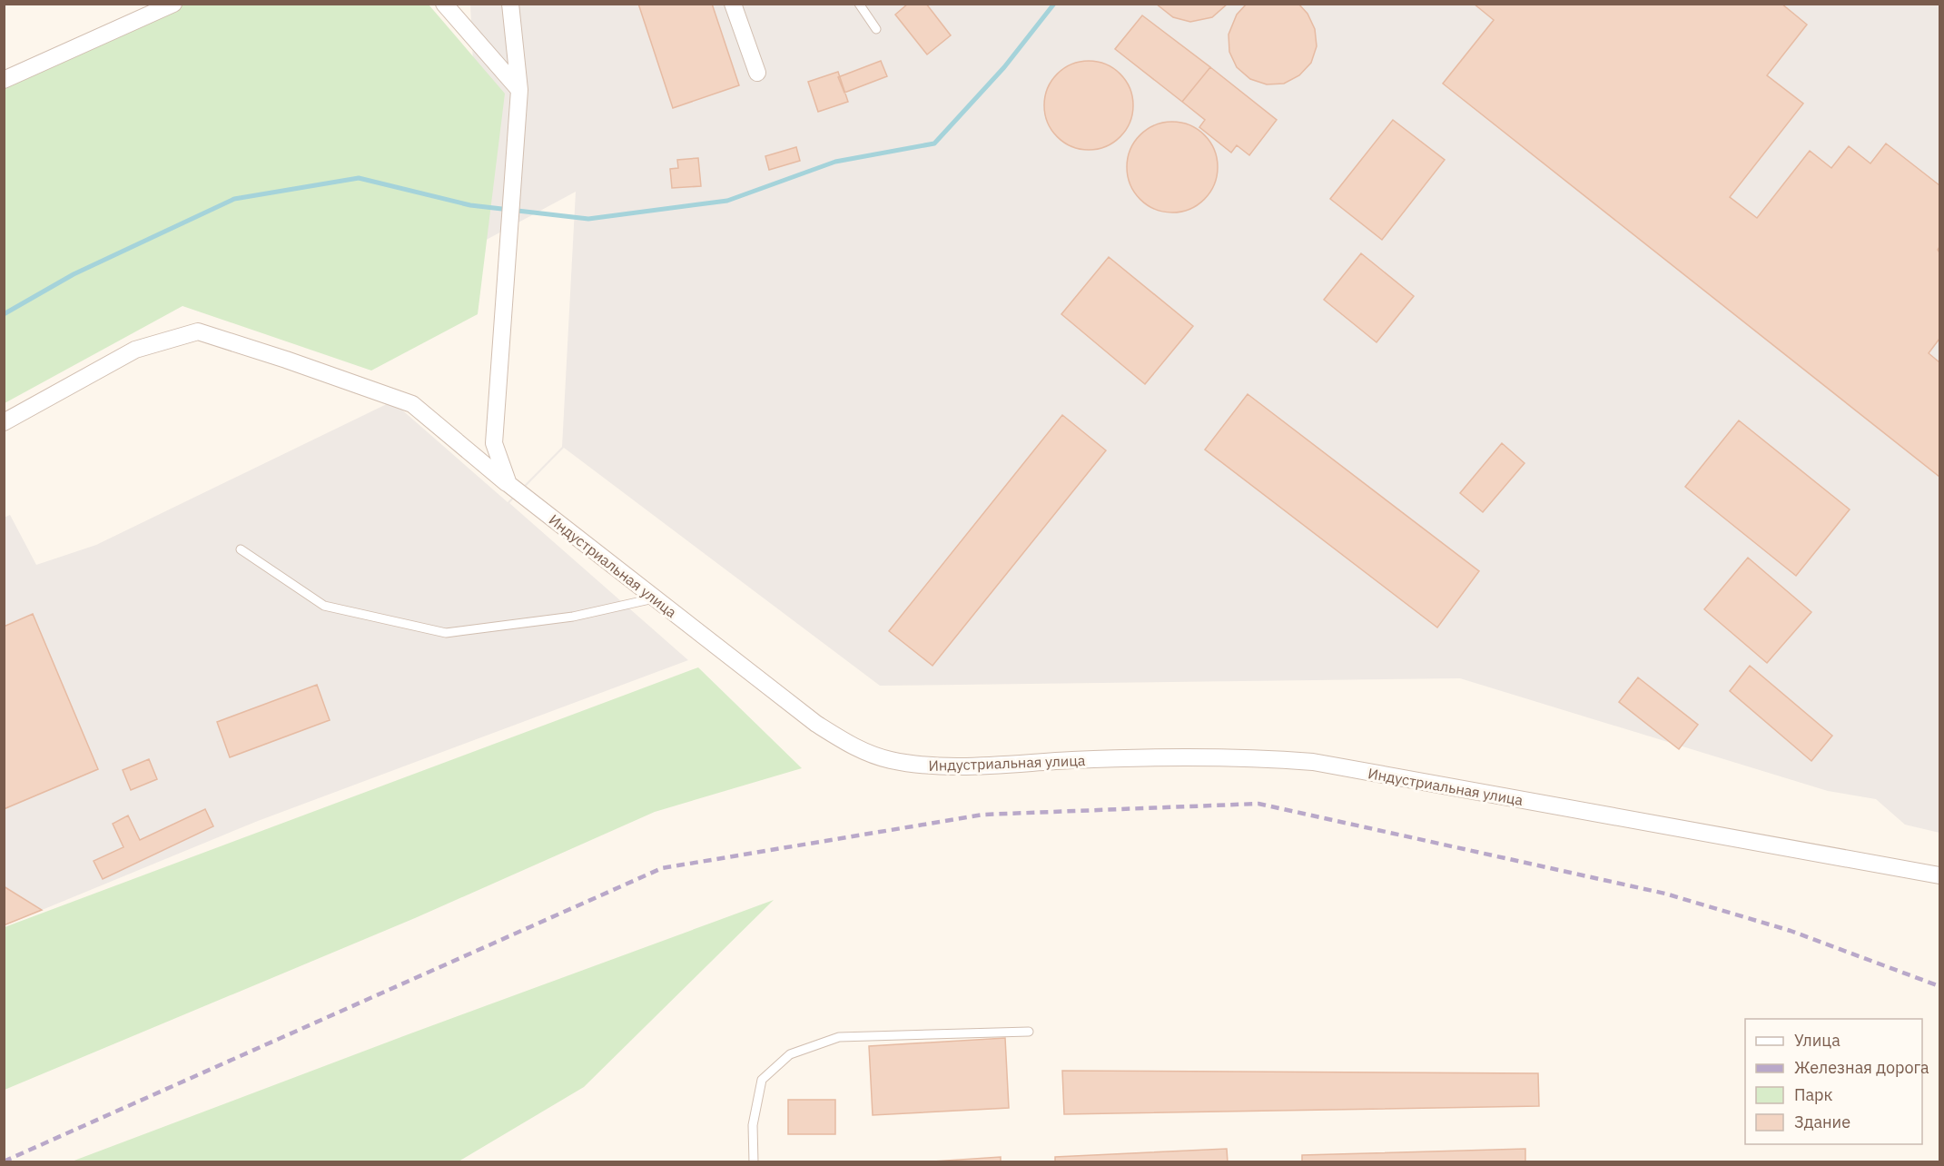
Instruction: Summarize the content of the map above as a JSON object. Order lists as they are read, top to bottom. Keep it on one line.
{"streets":{"street":["Индустриальная улица"]},"legend":["Улица","Железная дорога","Парк","Здание"]}
